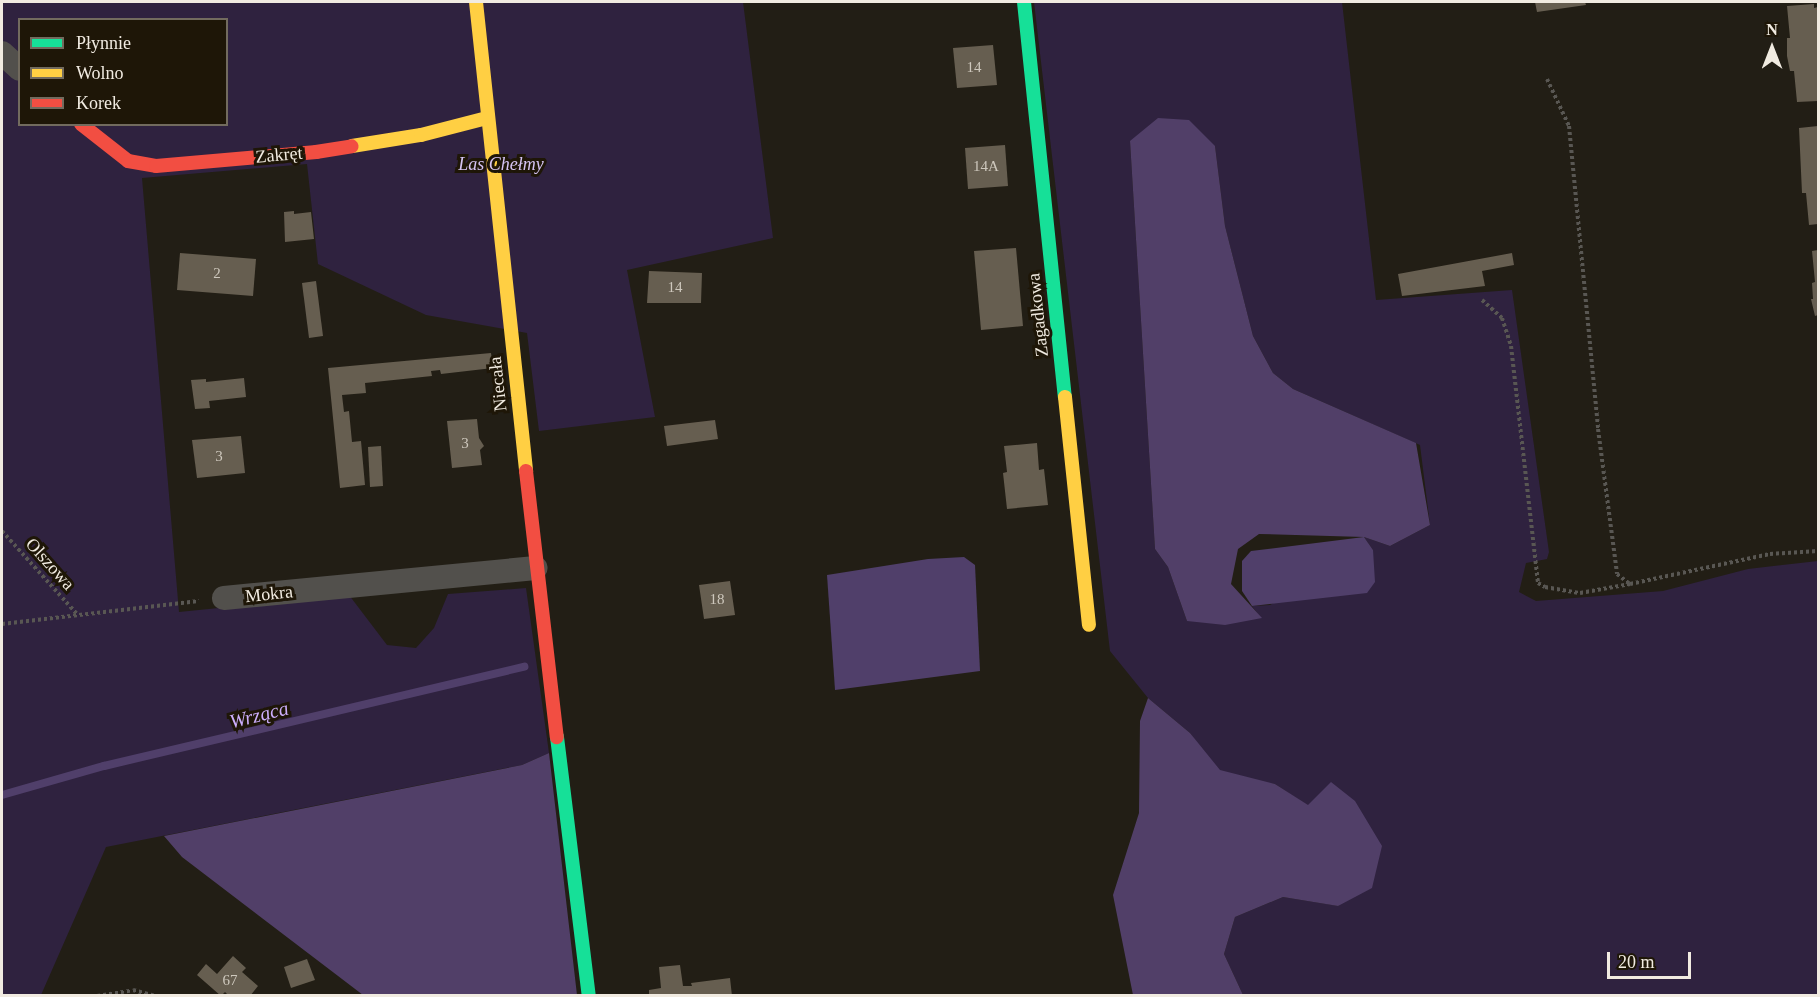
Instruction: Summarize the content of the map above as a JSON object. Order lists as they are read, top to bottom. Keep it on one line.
{"streets":{"street":["Zakręt","Zagadkowa","Niecała","Mokra"],"path":["Olszowa"]},"crossings":[["Zakręt","Niecała"],["Niecała","Mokra"],["Olszowa","Mokra"]],"water":["Wrząca"],"parks":["Las Chełmy"],"house_numbers":["14","14A","2","14","3","3","18","67"],"legend":["Płynnie","Wolno","Korek"],"scale_bar":"20 m","north":"top"}
